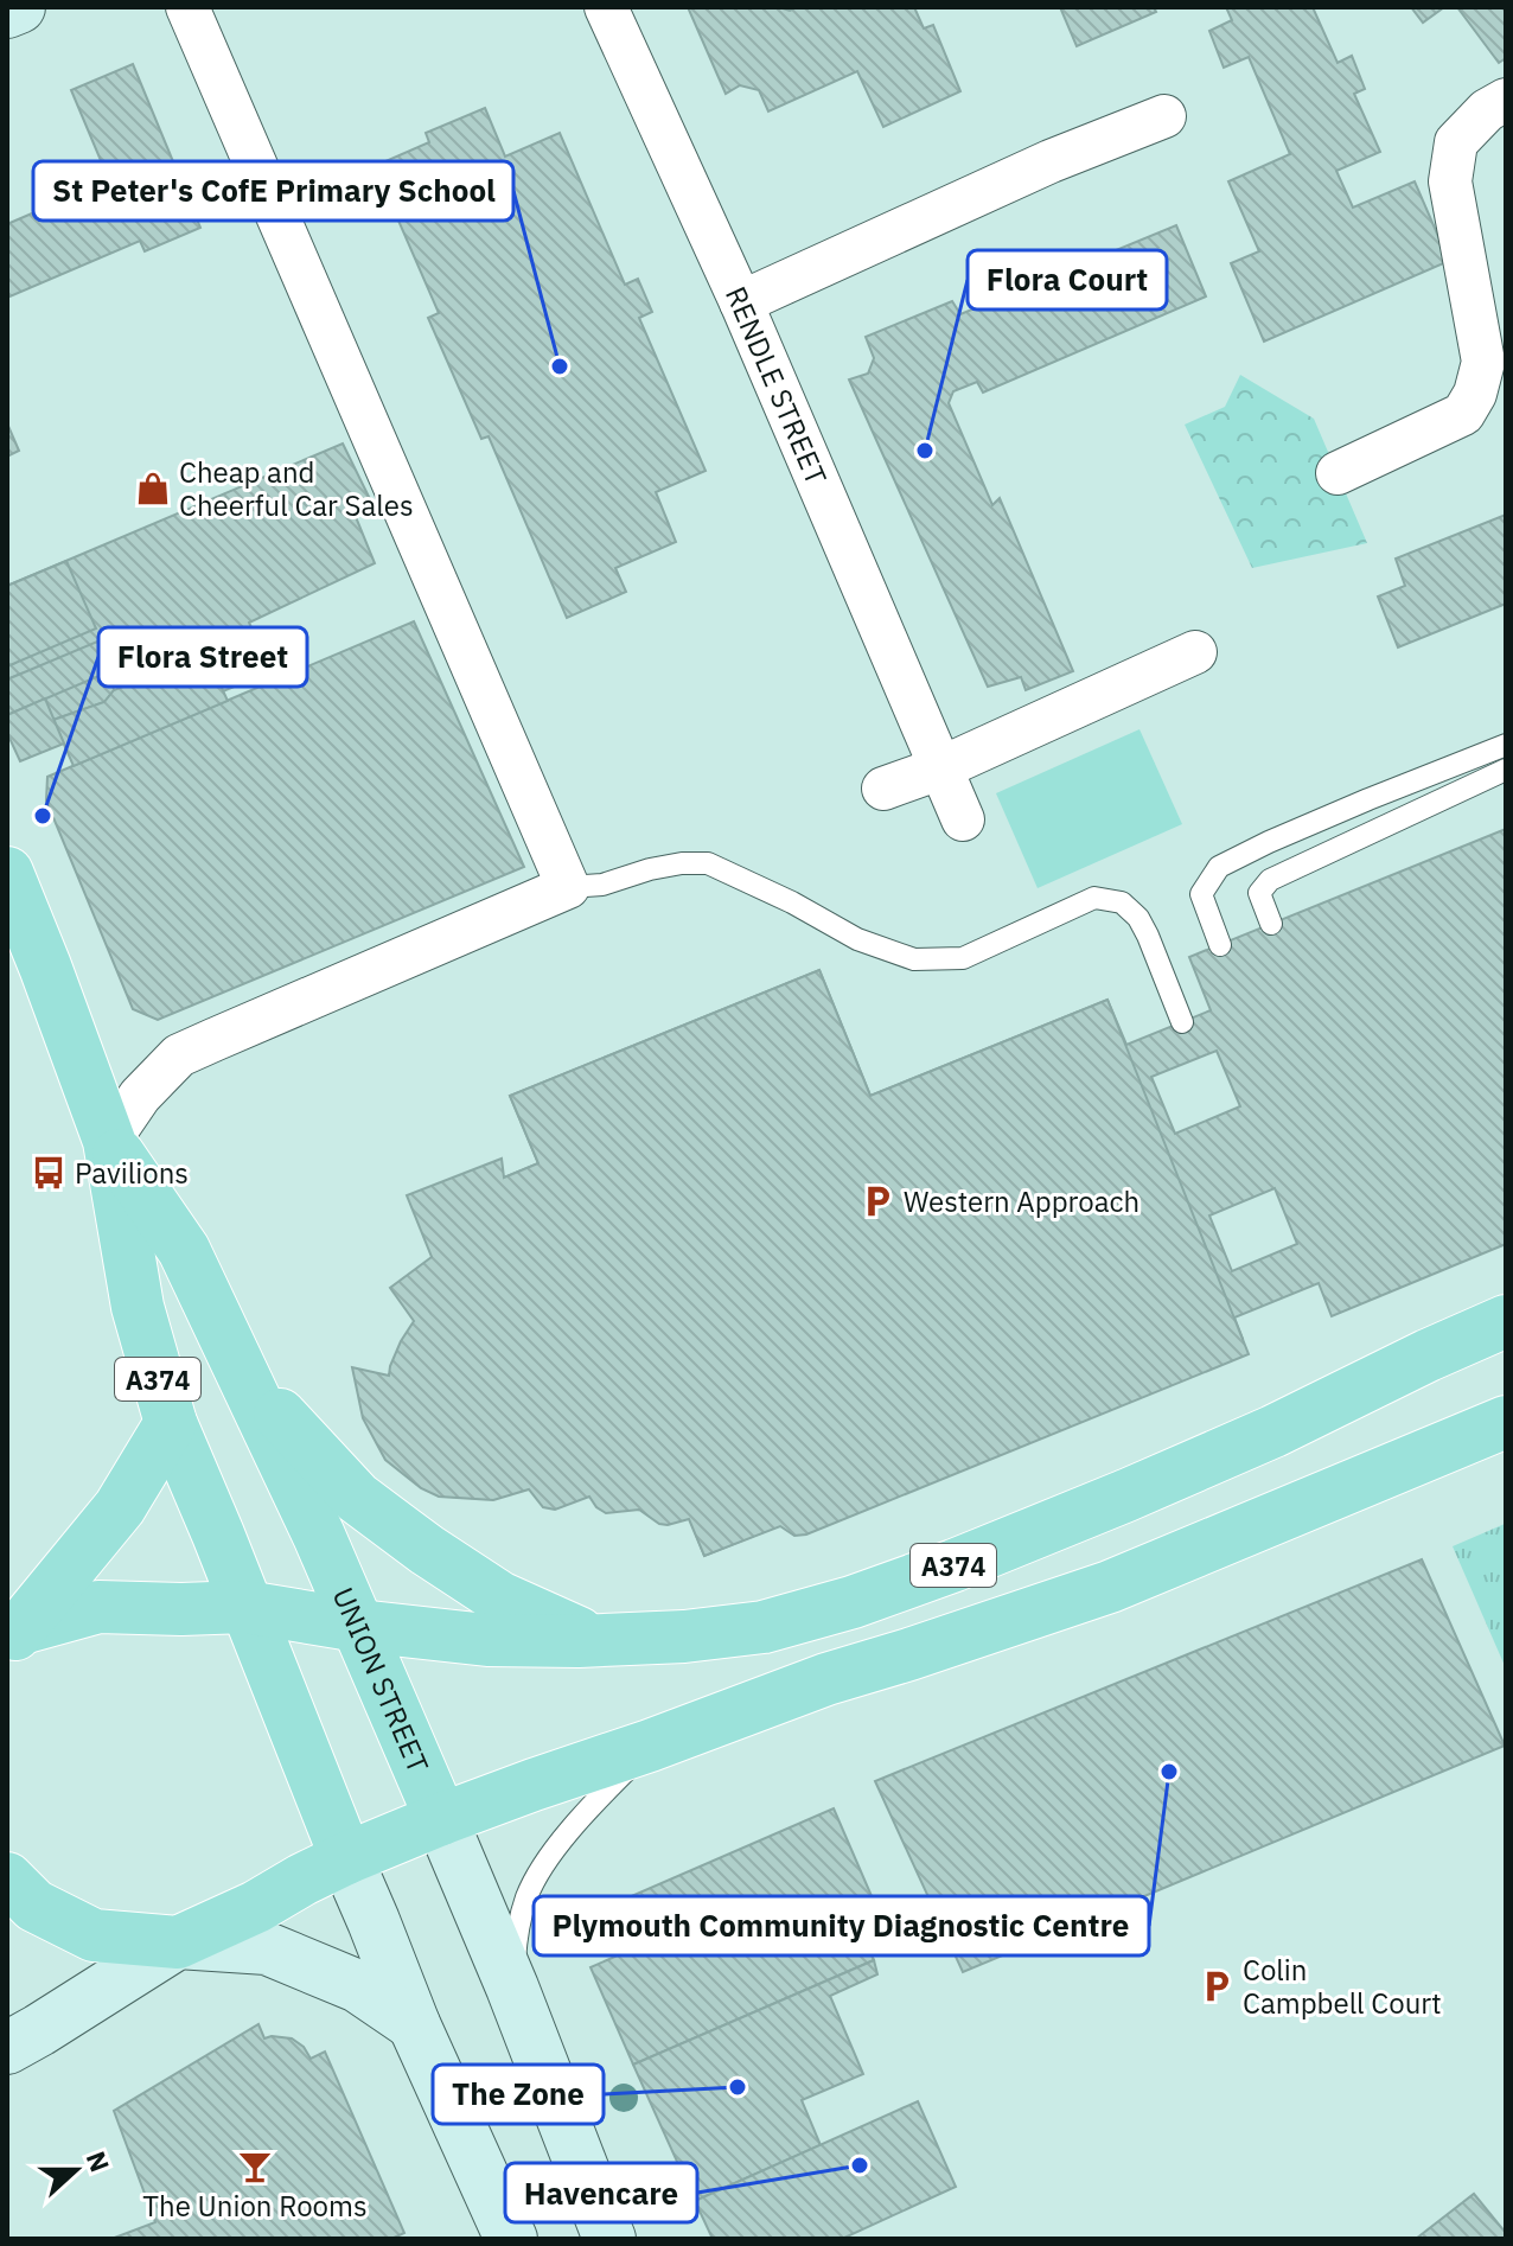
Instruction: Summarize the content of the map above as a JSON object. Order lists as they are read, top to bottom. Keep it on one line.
{"streets":{"main road":["A374","UNION STREET"],"street":["RENDLE STREET"]},"crossings":[["A374","UNION STREET"]],"places":{"other":["St Peter's CofE Primary School","Flora Court","Flora Street","Plymouth Community Diagnostic Centre","The Zone","Havencare"],"shop":["Cheap and Cheerful Car Sales"],"bus stop":["Pavilions"],"parking":["Western Approach","Colin Campbell Court"],"bar":["The Union Rooms"]},"north":"right"}
